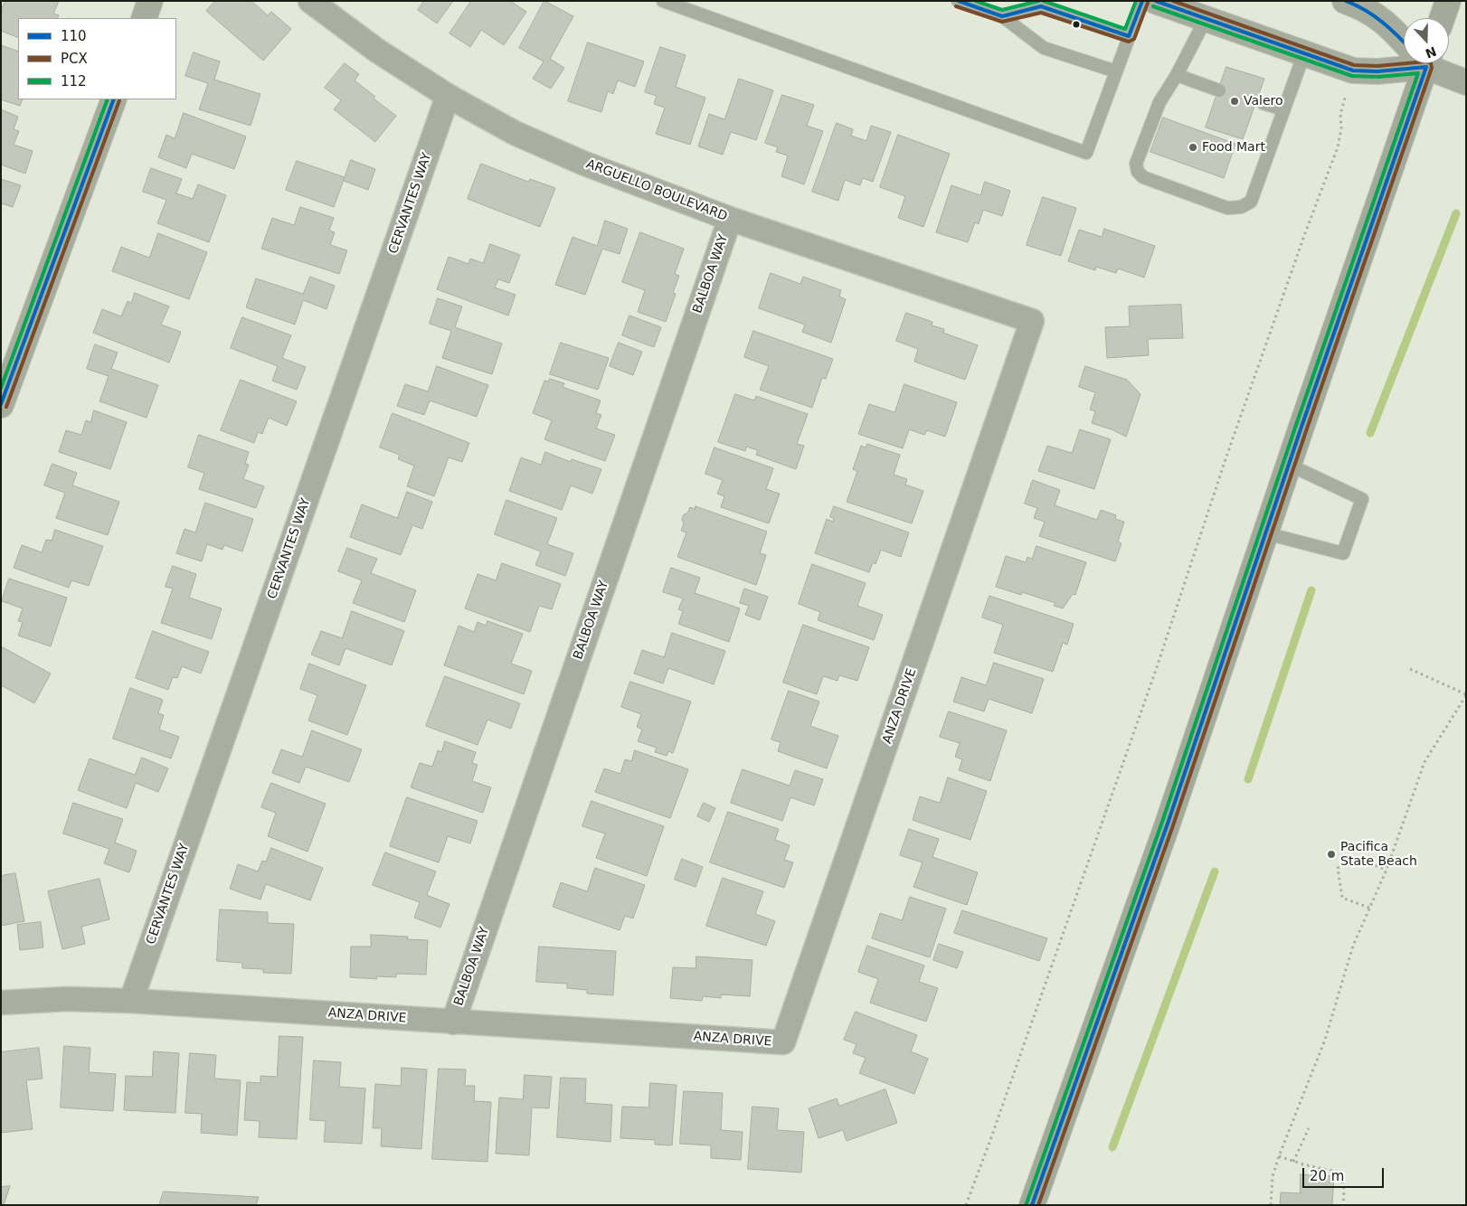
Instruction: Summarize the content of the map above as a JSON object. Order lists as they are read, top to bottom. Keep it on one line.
{"streets":{"street":["ARGUELLO BOULEVARD","CERVANTES WAY","BALBOA WAY","ANZA DRIVE"]},"crossings":[["ARGUELLO BOULEVARD","CERVANTES WAY"],["ARGUELLO BOULEVARD","BALBOA WAY"],["ARGUELLO BOULEVARD","ANZA DRIVE"],["CERVANTES WAY","ANZA DRIVE"],["BALBOA WAY","ANZA DRIVE"]],"places":["Valero","Food Mart","Pacifica State Beach"],"lines":["transit line 110","transit line PCX","transit line 112"],"legend":["110","PCX","112"],"scale_bar":"20 m","north":"bottom"}
